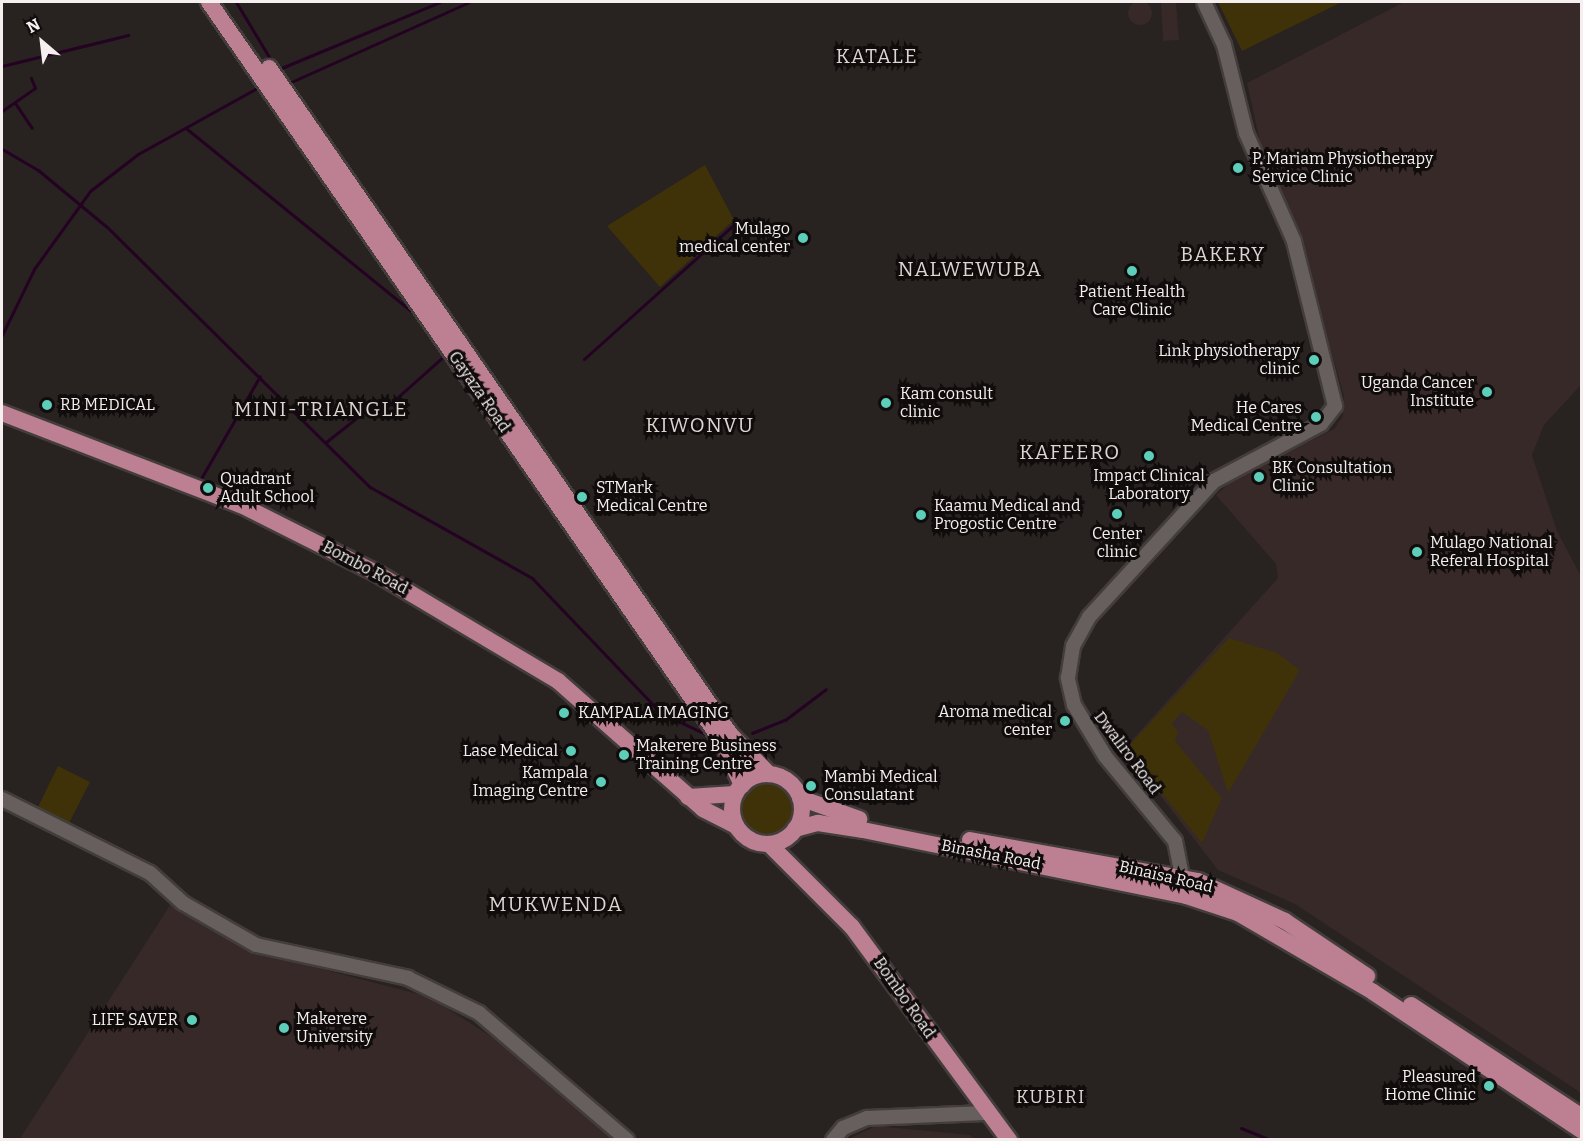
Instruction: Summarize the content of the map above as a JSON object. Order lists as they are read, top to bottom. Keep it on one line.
{"streets":{"main road":["Gayaza Road","Bombo Road","Binasha Road","Binaisa Road"],"street":["Dwaliro Road"]},"crossings":[["Gayaza Road","Bombo Road"],["Gayaza Road","Binasha Road"],["Gayaza Road","Binaisa Road"],["Bombo Road","Binasha Road"],["Bombo Road","Binaisa Road"],["Dwaliro Road","Binasha Road"],["Dwaliro Road","Binaisa Road"],["Binasha Road","Binaisa Road"]],"districts":["KATALE","BAKERY","NALWEWUBA","MINI-TRIANGLE","KIWONVU","KAFEERO","MUKWENDA","KUBIRI"],"places":["P. Mariam Physiotherapy Service Clinic","Mulago medical center","Patient Health Care Clinic","Link physiotherapy clinic","Uganda Cancer Institute","Kam consult clinic","RB MEDICAL","He Cares Medical Centre","Impact Clinical Laboratory","BK Consultation Clinic","Quadrant Adult School","STMark Medical Centre","Center clinic","Kaamu Medical and Progostic Centre","Mulago National Referal Hospital","KAMPALA IMAGING","Aroma medical center","Lase Medical","Makerere Business Training Centre","Kampala Imaging Centre","Mambi Medical Consulatant","LIFE SAVER","Makerere University","Pleasured Home Clinic"],"north":"top left"}
